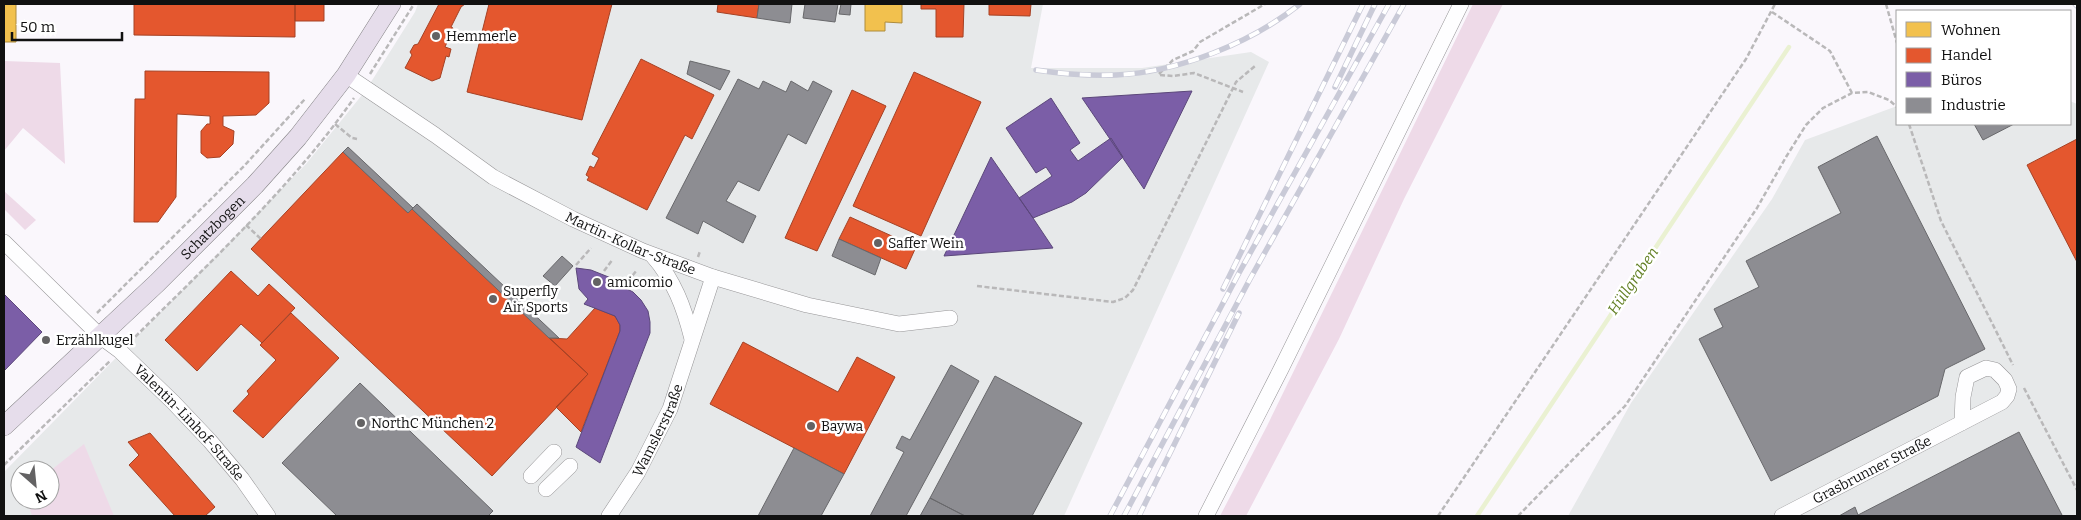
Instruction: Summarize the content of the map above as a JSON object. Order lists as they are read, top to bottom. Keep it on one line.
{"streets":{"main road":["Schatzbogen"],"street":["Martin-Kollar-Straße","Valentin-Linhof-Straße","Wamslerstraße","Grasbrunner Straße"]},"crossings":[["Schatzbogen","Martin-Kollar-Straße"],["Schatzbogen","Valentin-Linhof-Straße"],["Martin-Kollar-Straße","Wamslerstraße"]],"water":["Hüllgraben"],"places":["Hemmerle","Saffer Wein","amicomio","Superfly Air Sports","Erzählkugel","NorthC München 2","Baywa"],"legend":["Wohnen","Handel","Büros","Industrie"],"scale_bar":"50 m","north":"bottom right"}
